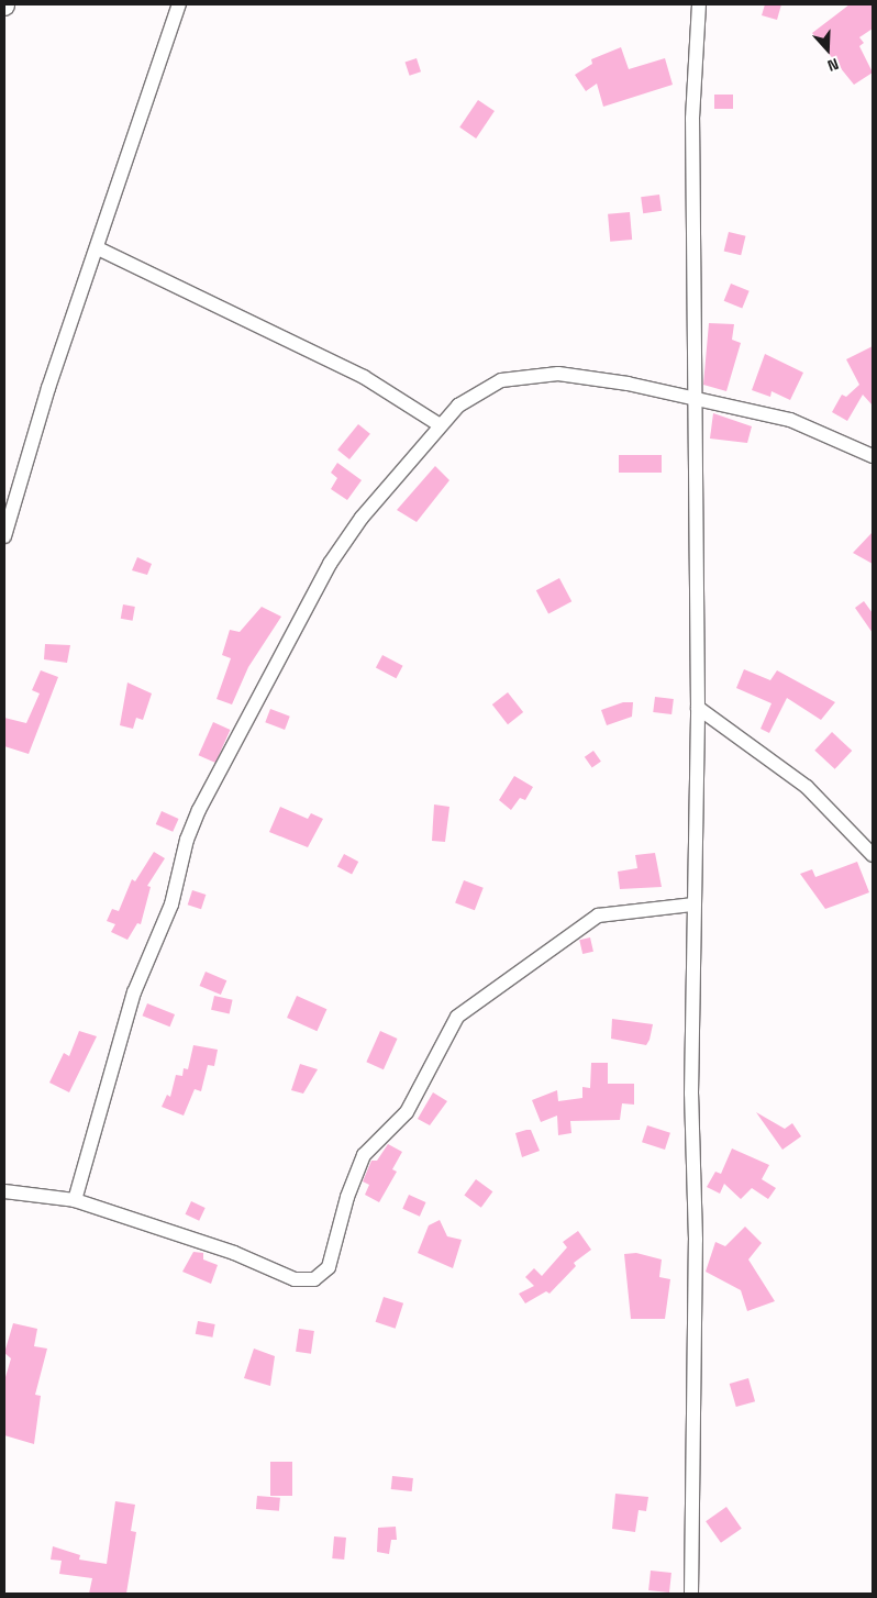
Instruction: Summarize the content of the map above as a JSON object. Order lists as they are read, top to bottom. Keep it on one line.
{"north":"bottom"}
